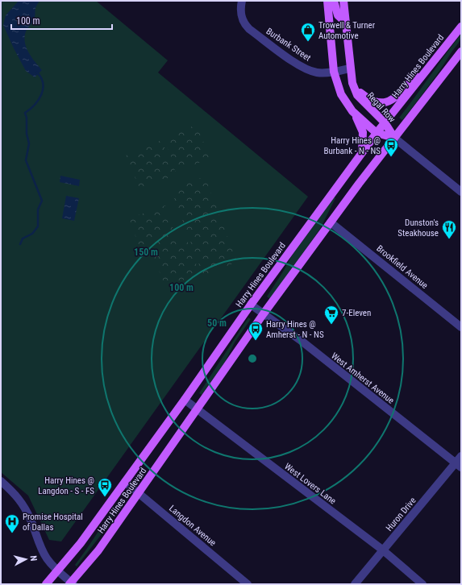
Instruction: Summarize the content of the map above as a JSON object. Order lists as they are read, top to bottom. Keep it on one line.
{"streets":{"main road":["Harry Hines Boulevard","Regal Row"],"street":["Burbank Street","Brookfield Avenue","West Amherst Avenue","West Lovers Lane","Huron Drive","Langdon Avenue"]},"crossings":[["Burbank Street","Regal Row"],["Harry Hines Boulevard","Regal Row"],["Harry Hines Boulevard","Brookfield Avenue"],["Harry Hines Boulevard","West Amherst Avenue"],["Harry Hines Boulevard","West Lovers Lane"],["Harry Hines Boulevard","Langdon Avenue"],["West Amherst Avenue","Huron Drive"],["West Lovers Lane","Huron Drive"]],"places":{"shop":["Trowell & Turner Automotive"],"bus stop":["Harry Hines @ Burbank - N - NS","Harry Hines @ Amherst - N - NS","Harry Hines @ Langdon - S - FS"],"restaurant":["Dunston's Steakhouse"],"supermarket":["7-Eleven"],"hospital":["Promise Hospital of Dallas"]},"scale_bar":"100 m","north":"right","rings":["150 m","100 m","50 m"]}
